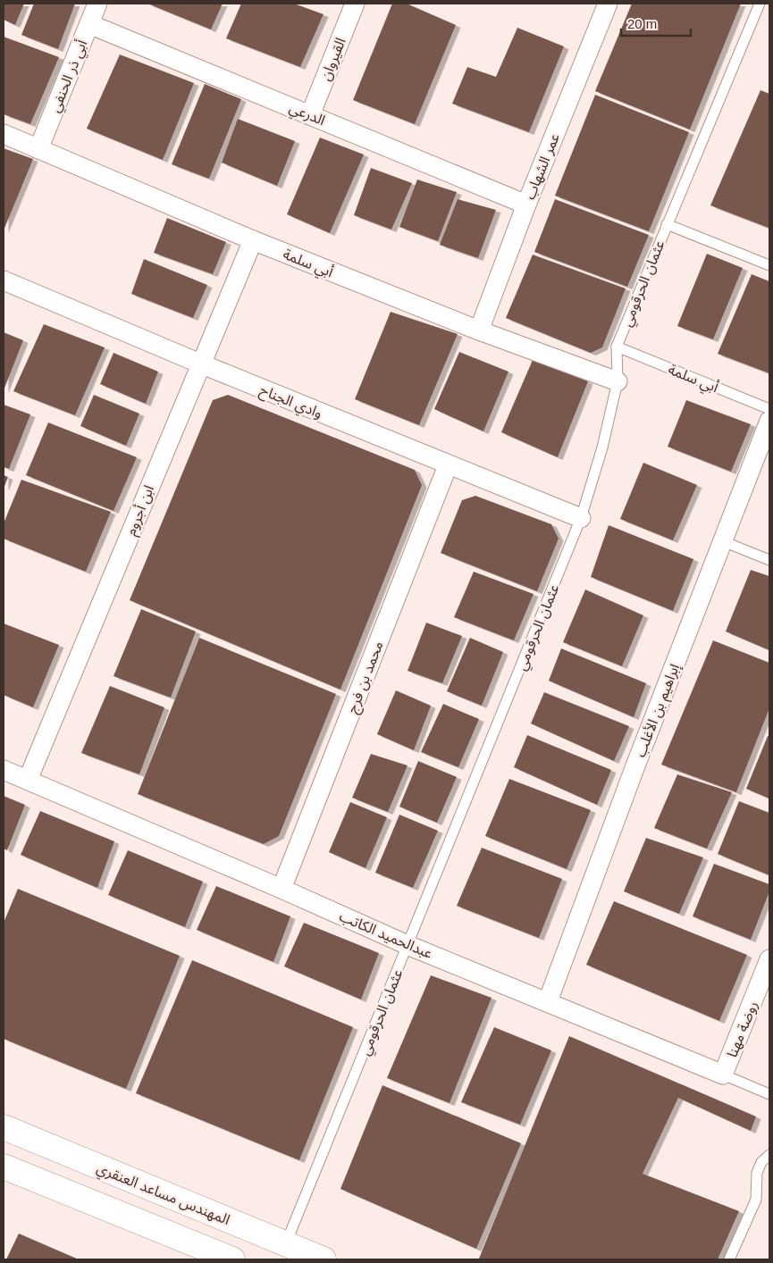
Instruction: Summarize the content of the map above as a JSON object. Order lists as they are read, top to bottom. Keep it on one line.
{"streets":{"street":["القيروان","أبي ذر الحنفي","الدرعي","عمر الشهاب","أبي سلمة","وادي الجناح","ابن أجروم","محمد بن فرج","إبراهيم بن الأغلب","عبدالحميد الكاتب","روضة مهنا","المهندس مساعد العنقري"],"lane":["عثمان الحرقومي"]},"crossings":[["القيروان","الدرعي"],["أبي ذر الحنفي","الدرعي"],["أبي ذر الحنفي","أبي سلمة"],["الدرعي","عمر الشهاب"],["عمر الشهاب","أبي سلمة"],["أبي سلمة","عثمان الحرقومي"],["أبي سلمة","ابن أجروم"],["عثمان الحرقومي","وادي الجناح"],["عثمان الحرقومي","عبدالحميد الكاتب"],["عثمان الحرقومي","المهندس مساعد العنقري"],["وادي الجناح","ابن أجروم"],["وادي الجناح","محمد بن فرج"],["ابن أجروم","عبدالحميد الكاتب"],["محمد بن فرج","عبدالحميد الكاتب"],["إبراهيم بن الأغلب","عبدالحميد الكاتب"],["عبدالحميد الكاتب","روضة مهنا"]],"scale_bar":"20 m"}
